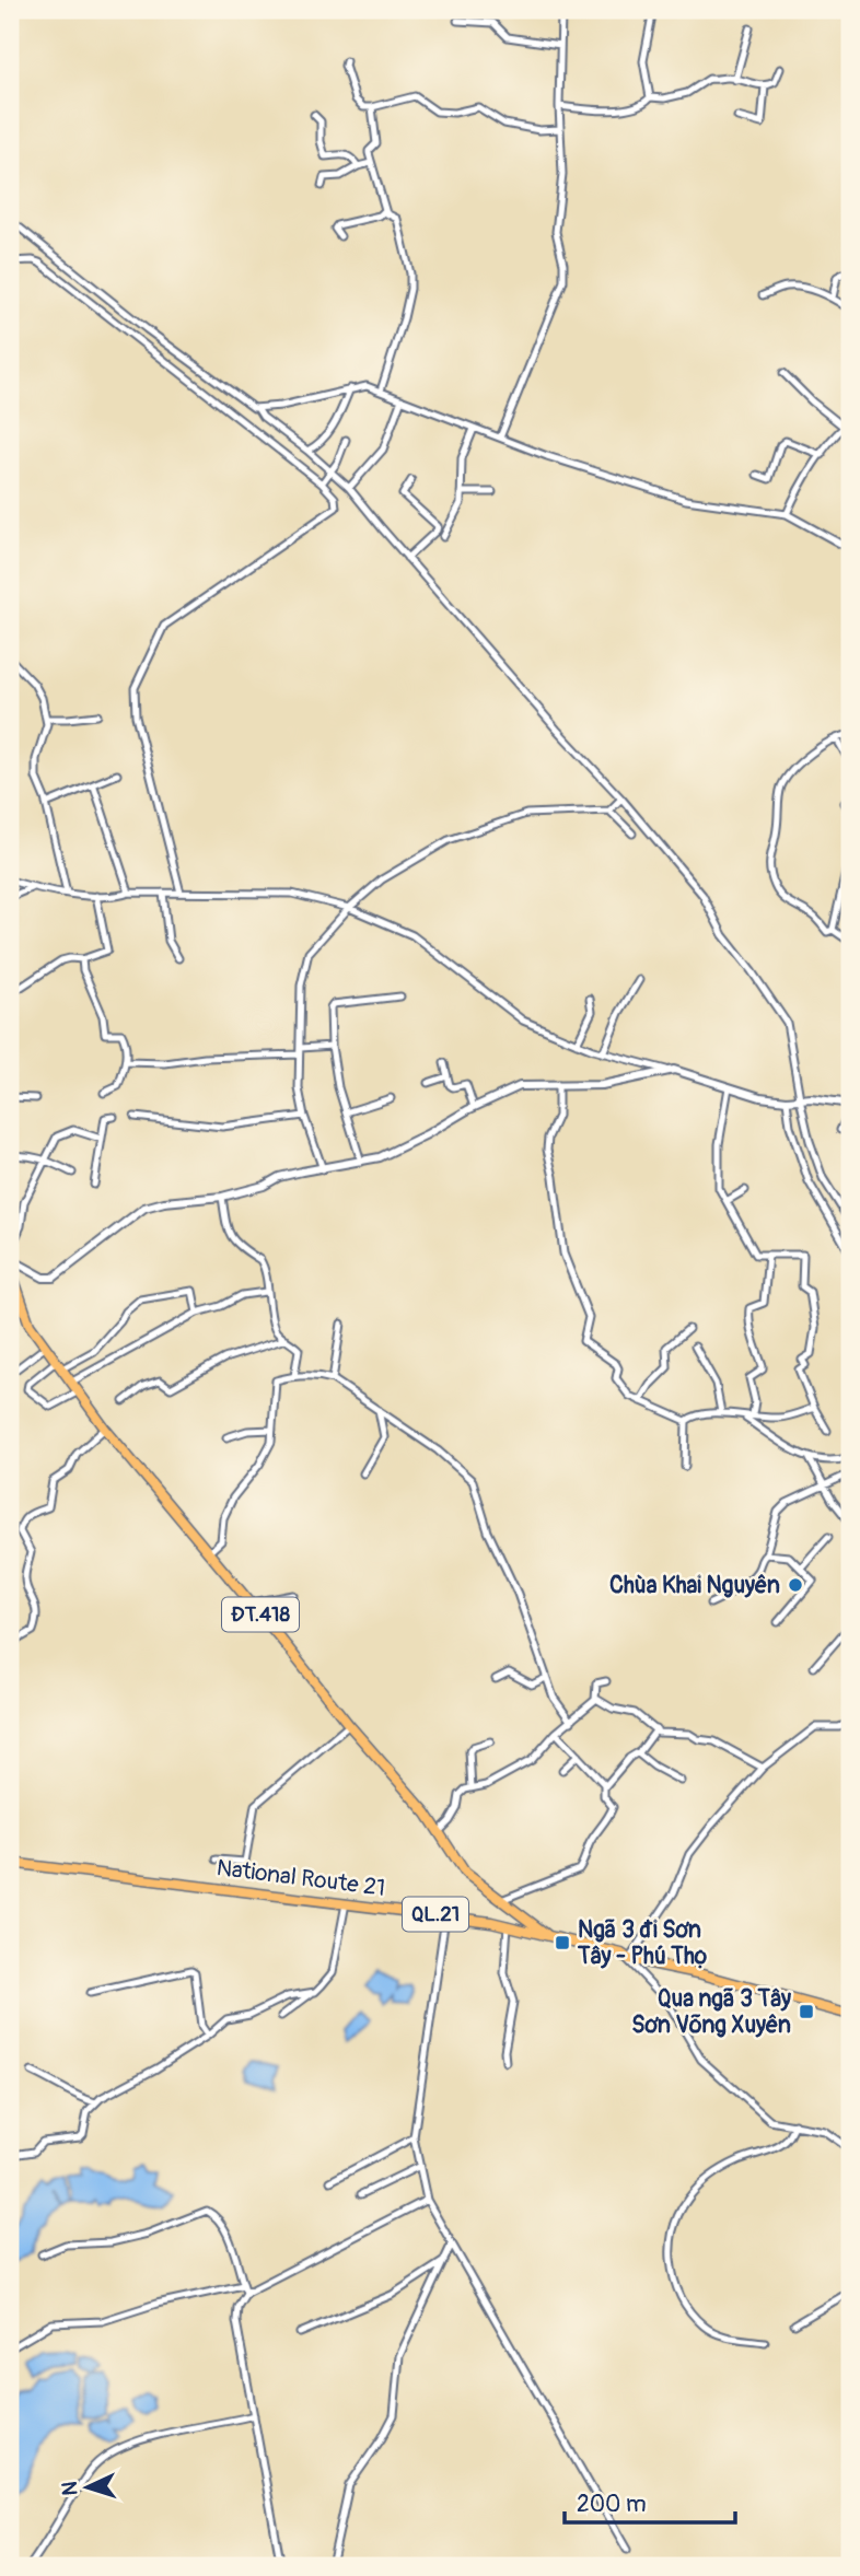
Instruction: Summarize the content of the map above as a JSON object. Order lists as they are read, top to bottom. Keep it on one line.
{"streets":{"main road":["ĐT.418","National Route 21","QL.21"]},"crossings":[["ĐT.418","National Route 21"]],"places":{"other":["Chùa Khai Nguyên"],"transit":["Ngã 3 đi Sơn Tây - Phú Thọ","Qua ngã 3 Tây Sơn Võng Xuyên"]},"scale_bar":"200 m","north":"left"}
